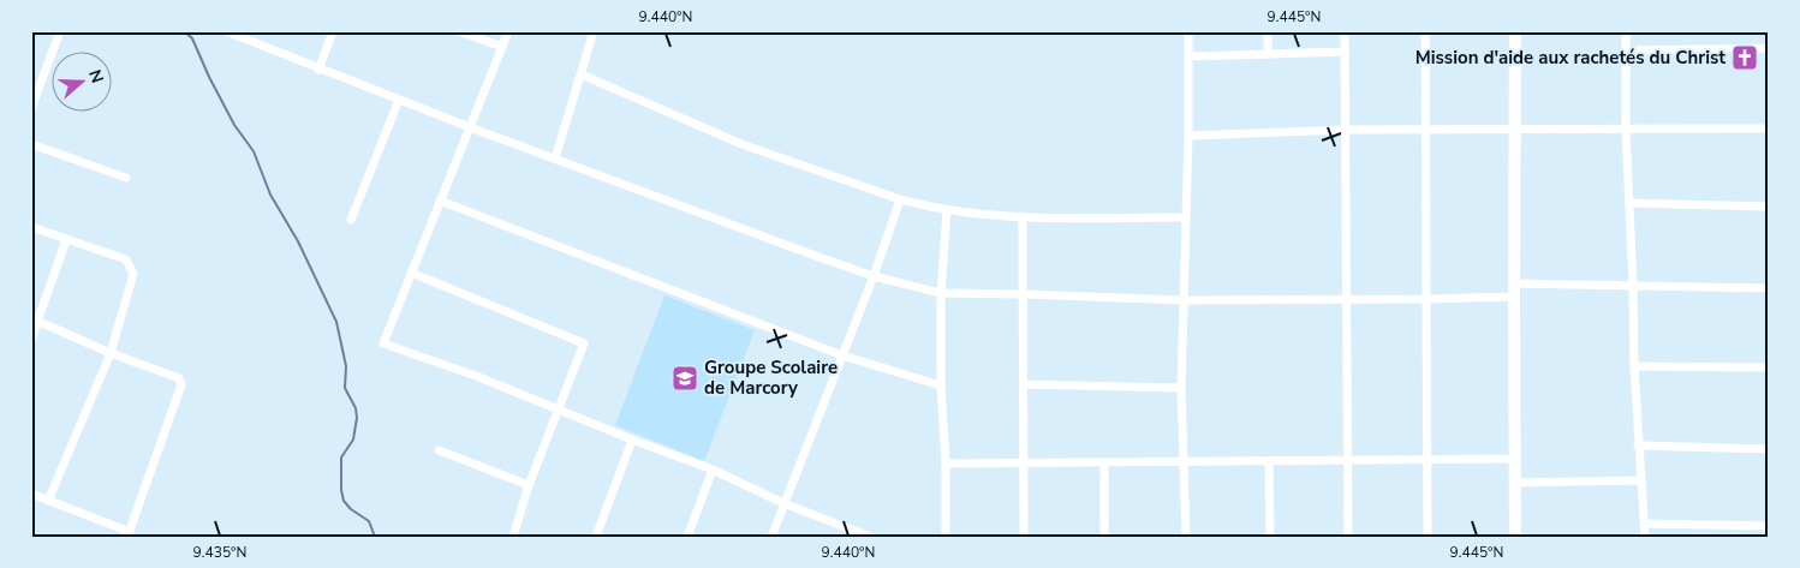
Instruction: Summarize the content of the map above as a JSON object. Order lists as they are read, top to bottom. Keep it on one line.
{"places":{"church":["Mission d'aide aux rachetés du Christ"],"school or university":["Groupe Scolaire de Marcory"]},"north":"right","coordinates":["9.440°N","9.445°N","9.435°N"]}
